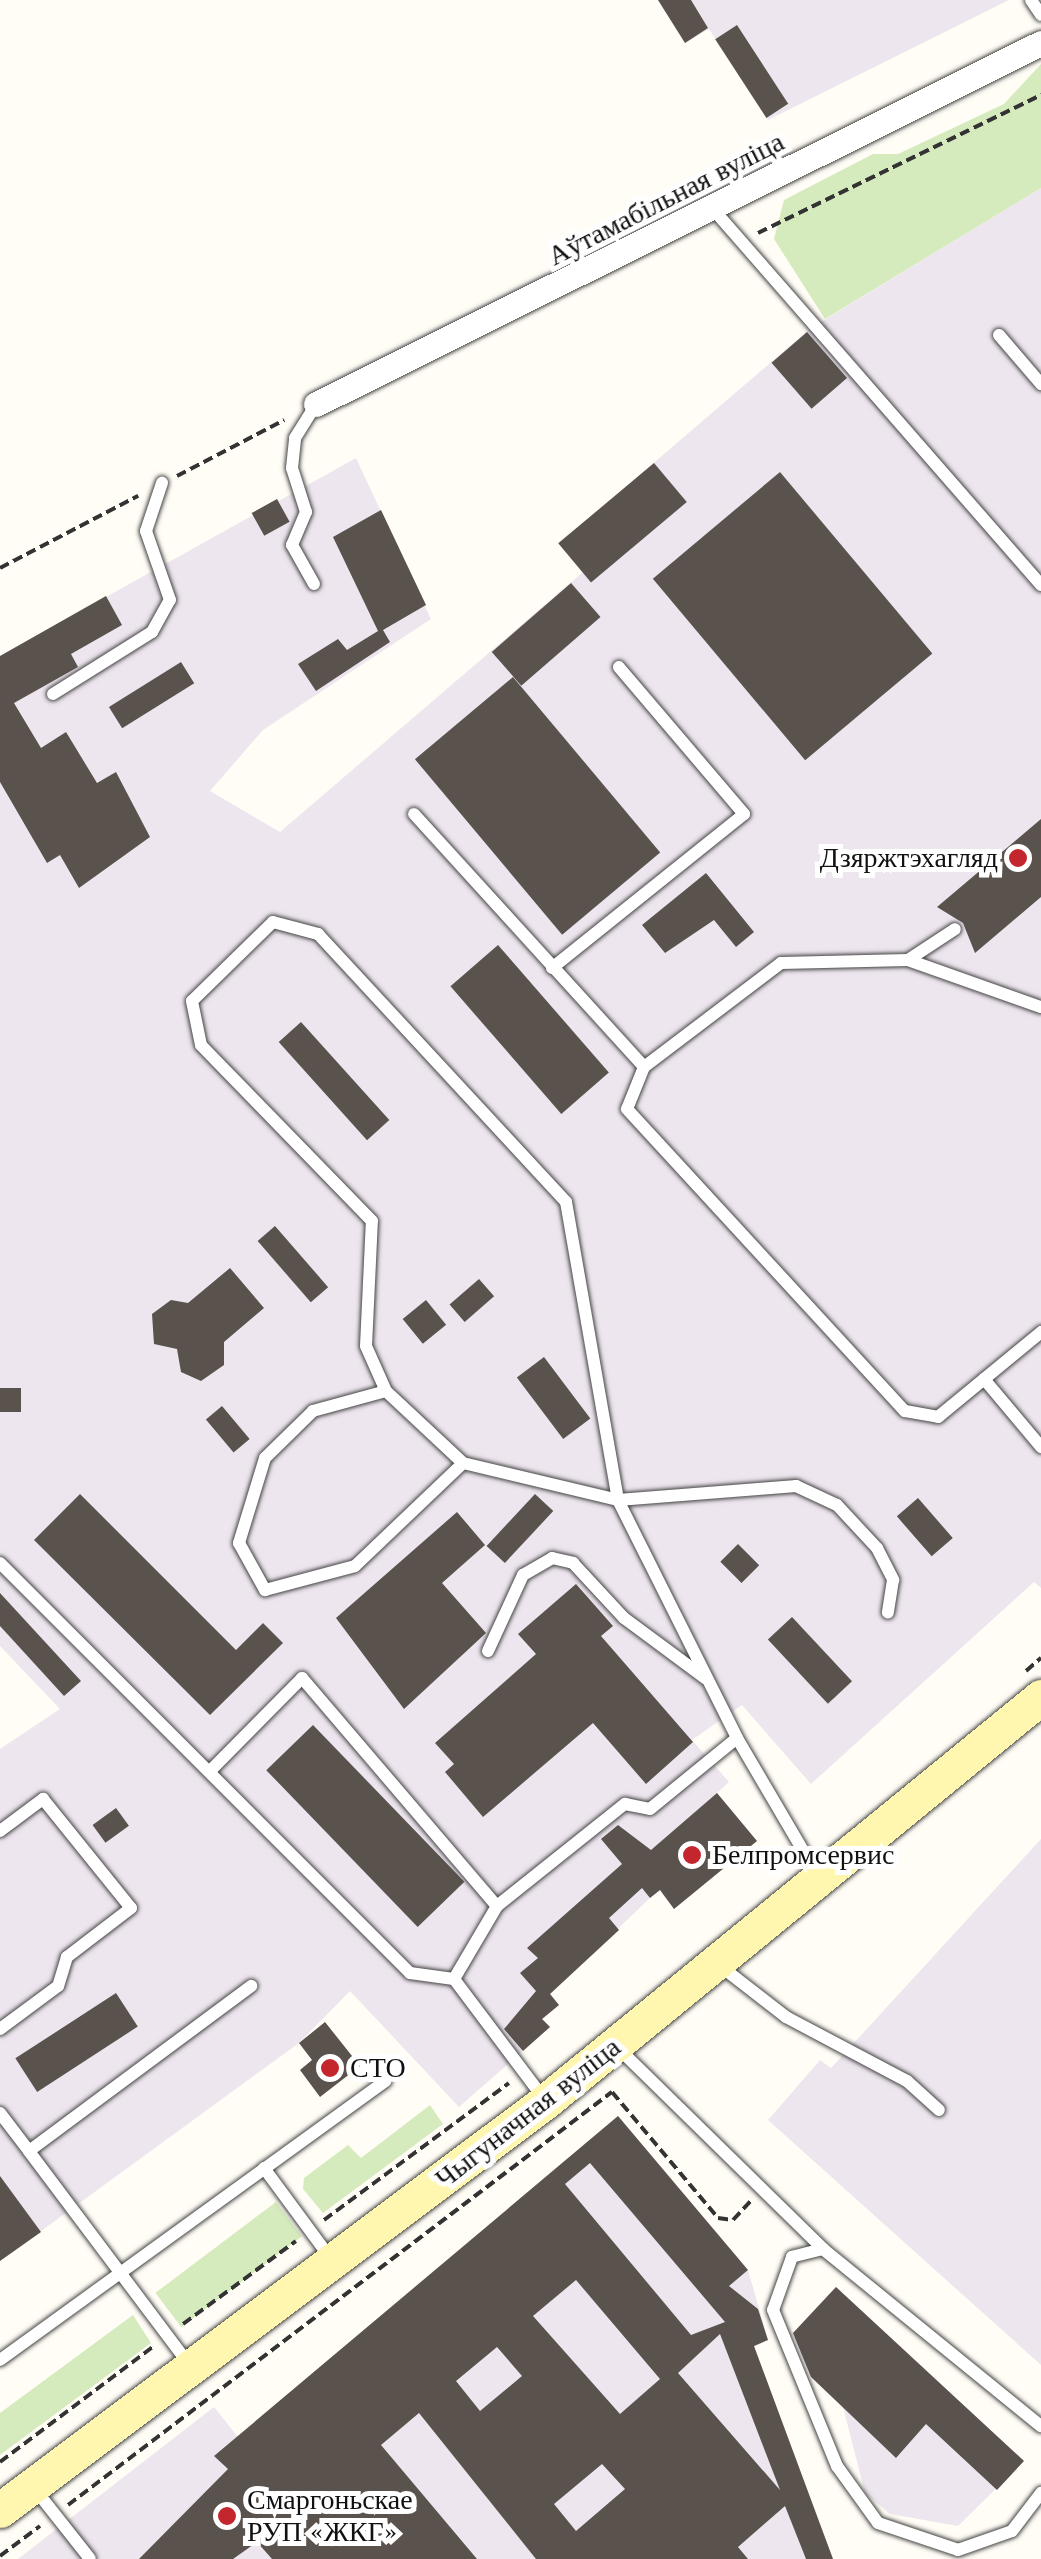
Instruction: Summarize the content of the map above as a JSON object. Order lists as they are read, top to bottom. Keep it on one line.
{"streets":{"street":["Аўтамабільная вуліца","Чыгуначная вуліца"]},"places":["Дзяржтэхагляд","Белпромсервис","СТО","Смаргоньскае РУП «ЖКГ»"]}
